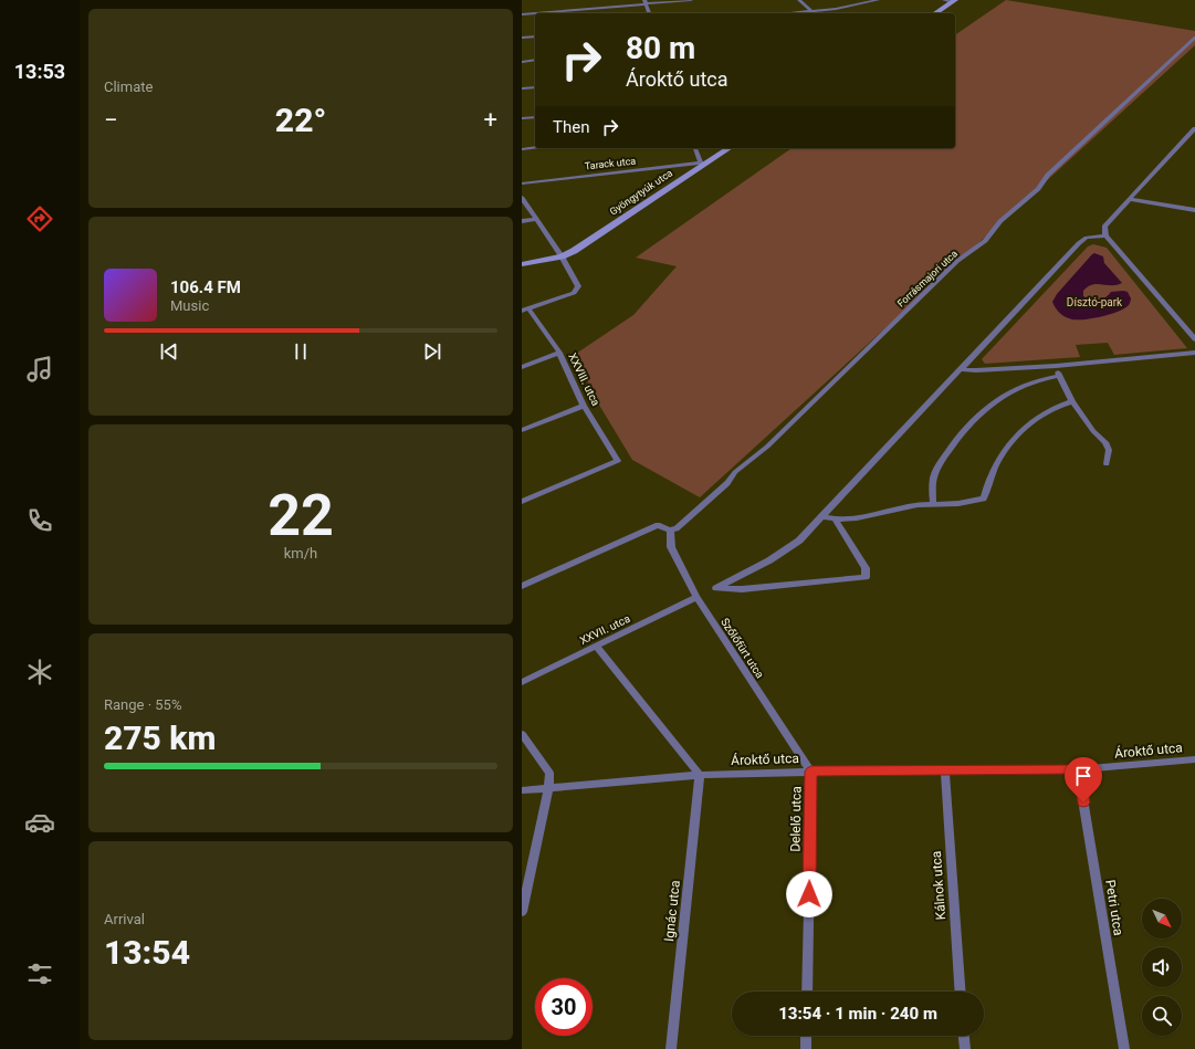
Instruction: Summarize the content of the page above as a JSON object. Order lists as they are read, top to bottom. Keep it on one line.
{"streets":{"street":["Tarack utca","Gyöngytyúk utca","Forrásmajori utca","XXVIII. utca","XXVII. utca","Szőlőfürt utca","Ároktő utca","Delelő utca","Kálnok utca","Petri utca","Ignác utca"]},"crossings":[["Tarack utca","Gyöngytyúk utca"],["Forrásmajori utca","Szőlőfürt utca"],["XXVII. utca","Szőlőfürt utca"],["Szőlőfürt utca","Ároktő utca"],["Szőlőfürt utca","Delelő utca"],["Ároktő utca","Delelő utca"],["Ároktő utca","Kálnok utca"],["Ároktő utca","Petri utca"],["Ároktő utca","Ignác utca"]],"parks":["Dísztó-park"],"north":"bottom right","page":{"tabs":"13:53","tile":["Climate",["22","km/h"],["Range · 55%","275 km"],["Arrival","13:54"]],"turn":["80 m","Ároktő utca"],"heat":["−","22°","+"],"then":"Then","song":["106.4 FM","Music"],"limit":"30","trip":"13:54 · 1 min · 240 m"}}
